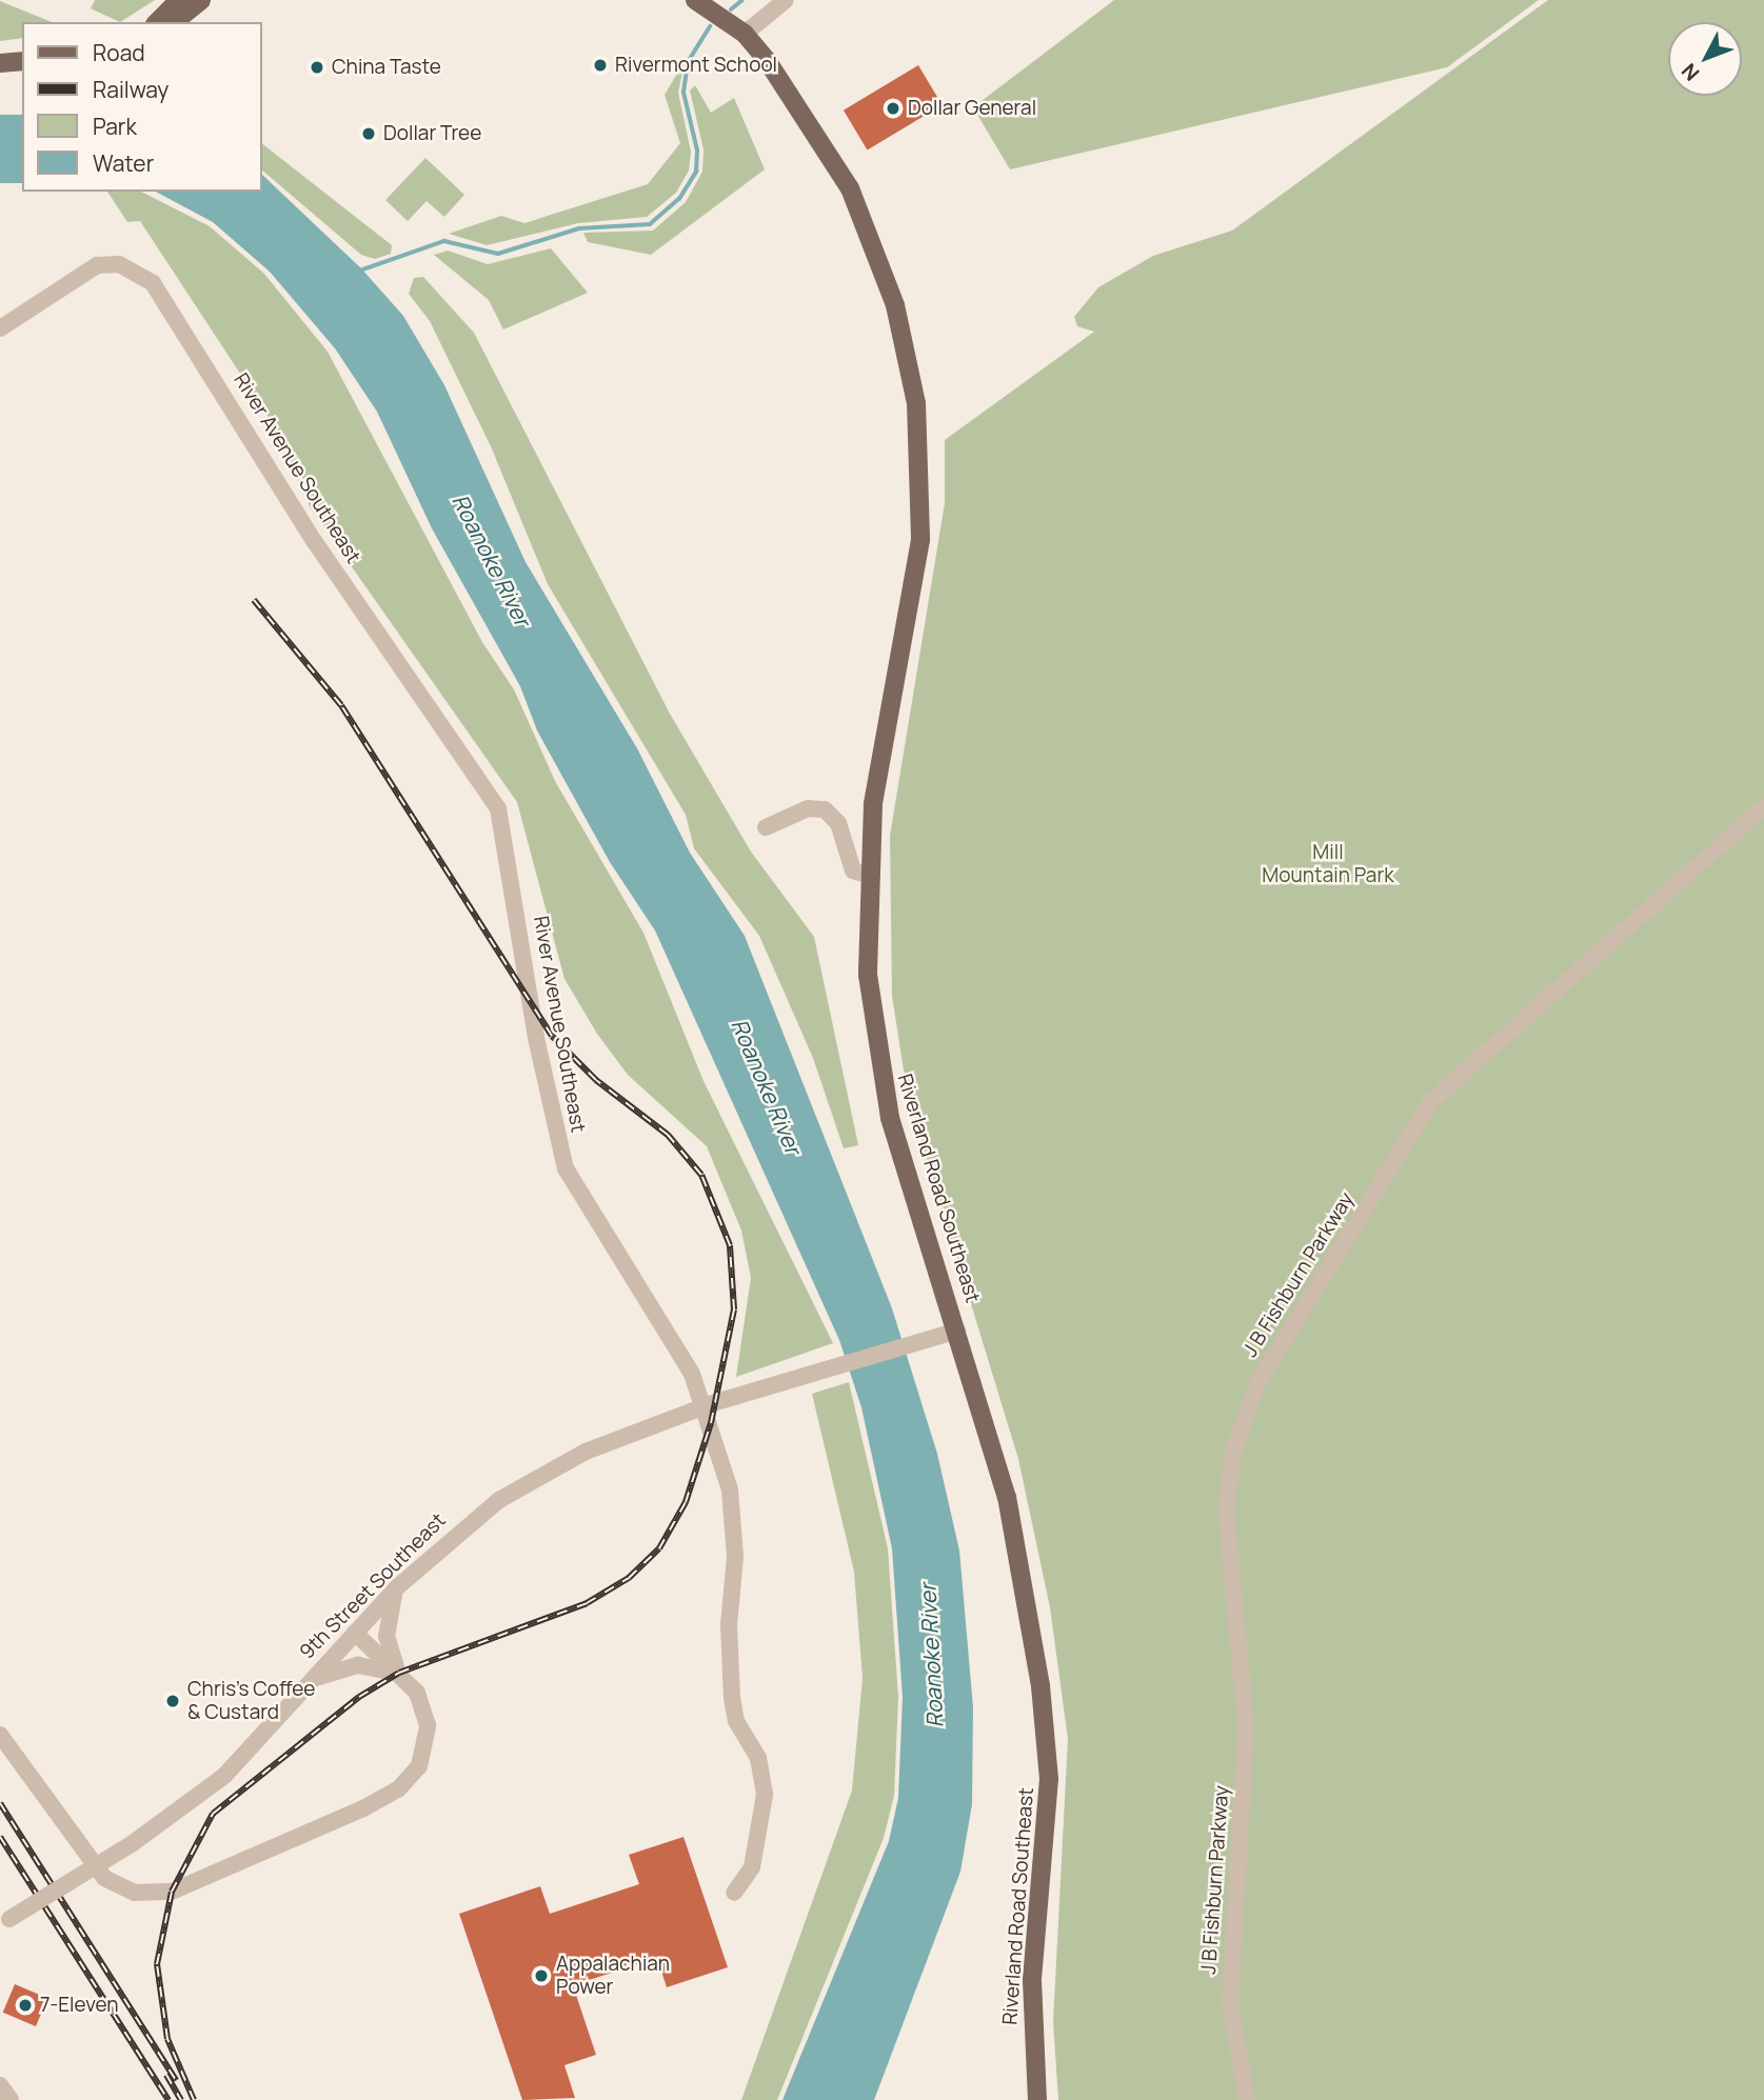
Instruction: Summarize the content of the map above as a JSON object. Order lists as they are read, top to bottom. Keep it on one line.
{"streets":{"main road":["Riverland Road Southeast"],"street":["River Avenue Southeast","J B Fishburn Parkway","9th Street Southeast"]},"crossings":[["River Avenue Southeast","9th Street Southeast"],["Riverland Road Southeast","9th Street Southeast"]],"water":["Roanoke River"],"parks":["Mill Mountain Park"],"places":["Rivermont School","China Taste","Dollar General","Dollar Tree","Chris's Coffee & Custard","Appalachian Power","7-Eleven"],"legend":["Road","Railway","Park","Water"],"north":"bottom left"}
